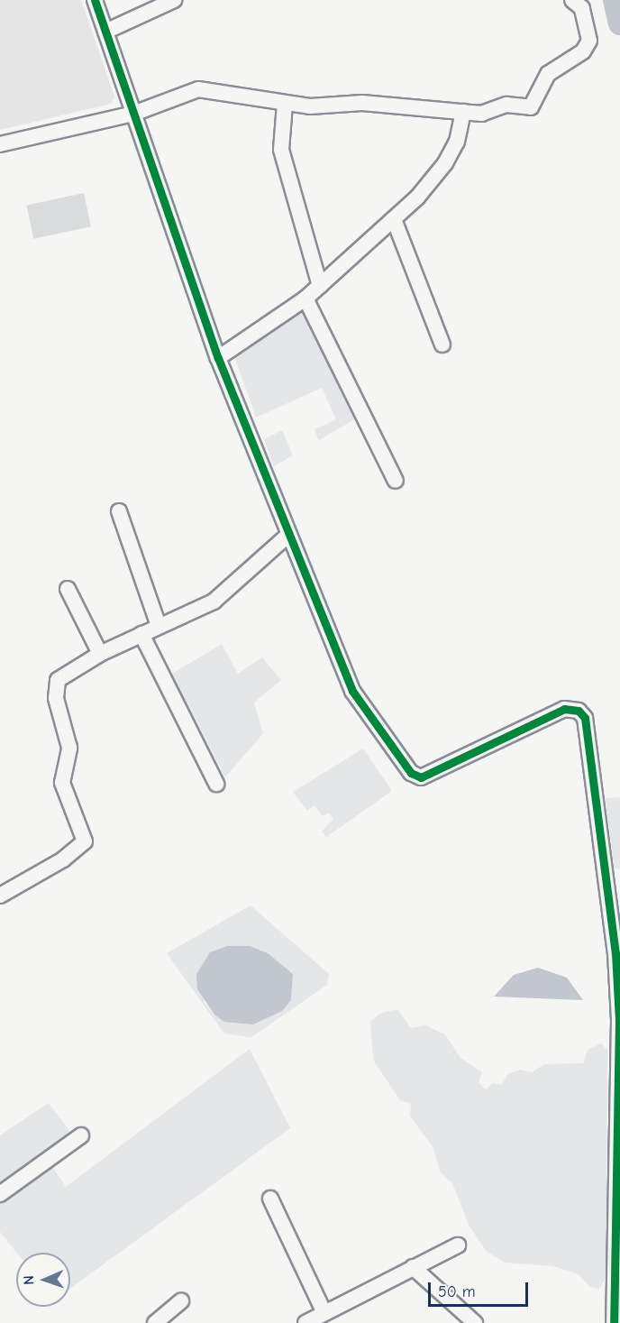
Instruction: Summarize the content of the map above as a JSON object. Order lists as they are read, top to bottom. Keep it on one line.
{"scale_bar":"50 m","north":"left"}
